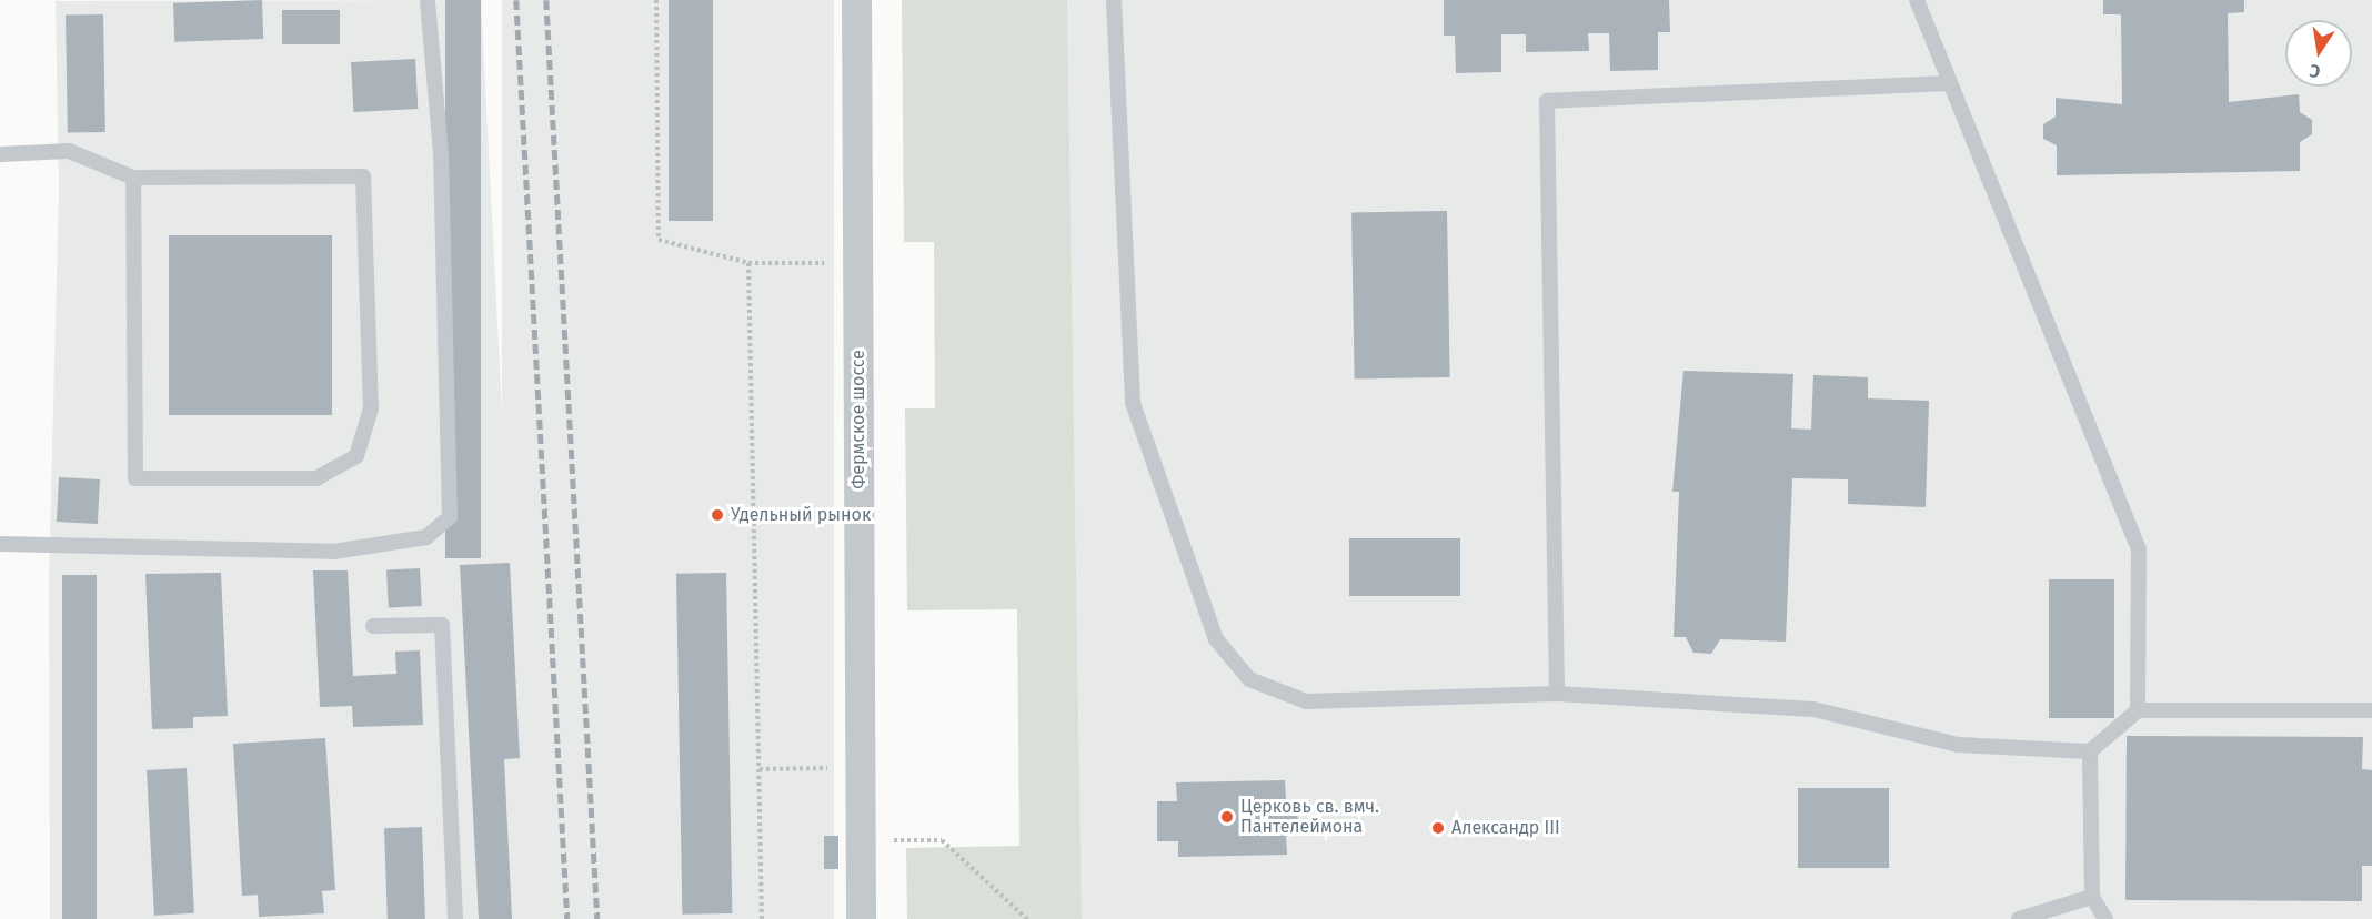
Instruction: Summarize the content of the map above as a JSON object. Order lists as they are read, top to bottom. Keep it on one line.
{"streets":{"street":["Фермское шоссе"]},"places":["Удельный рынок","Церковь св. вмч. Пантелеймона","Александр III"],"north":"bottom"}
